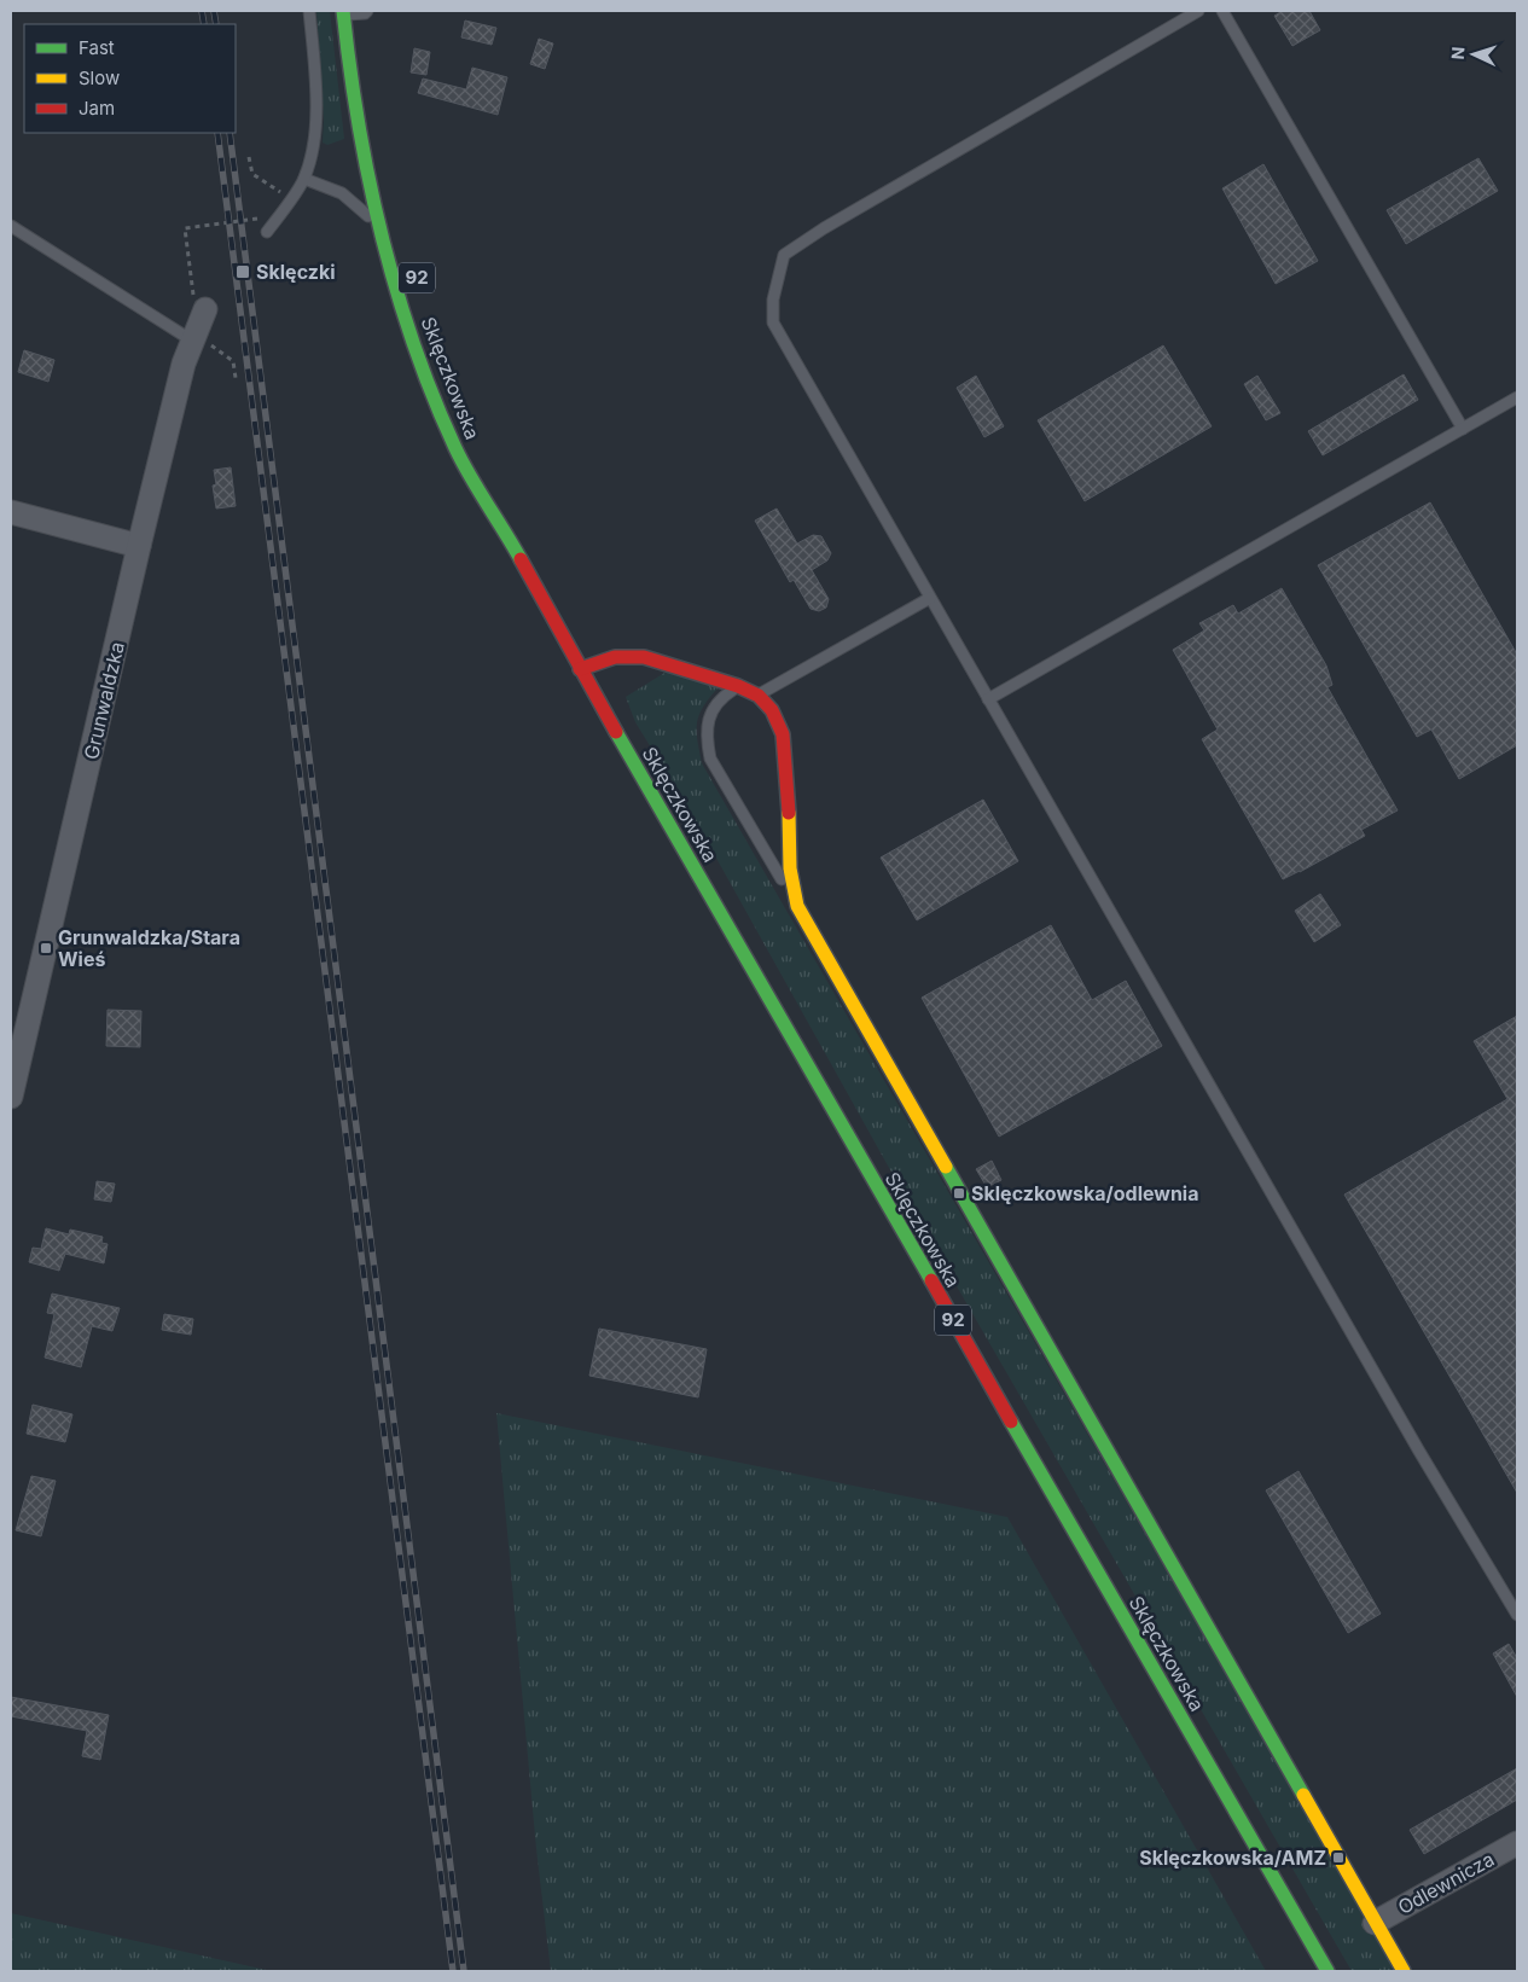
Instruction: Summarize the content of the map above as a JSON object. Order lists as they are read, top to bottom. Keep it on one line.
{"streets":{"main road":["92","Sklęczkowska"],"street":["Grunwaldzka","Odlewnicza"]},"places":{"transit":["Sklęczki","Grunwaldzka/Stara Wieś","Sklęczkowska/odlewnia","Sklęczkowska/AMZ"]},"legend":["Fast","Slow","Jam"],"north":"left"}
